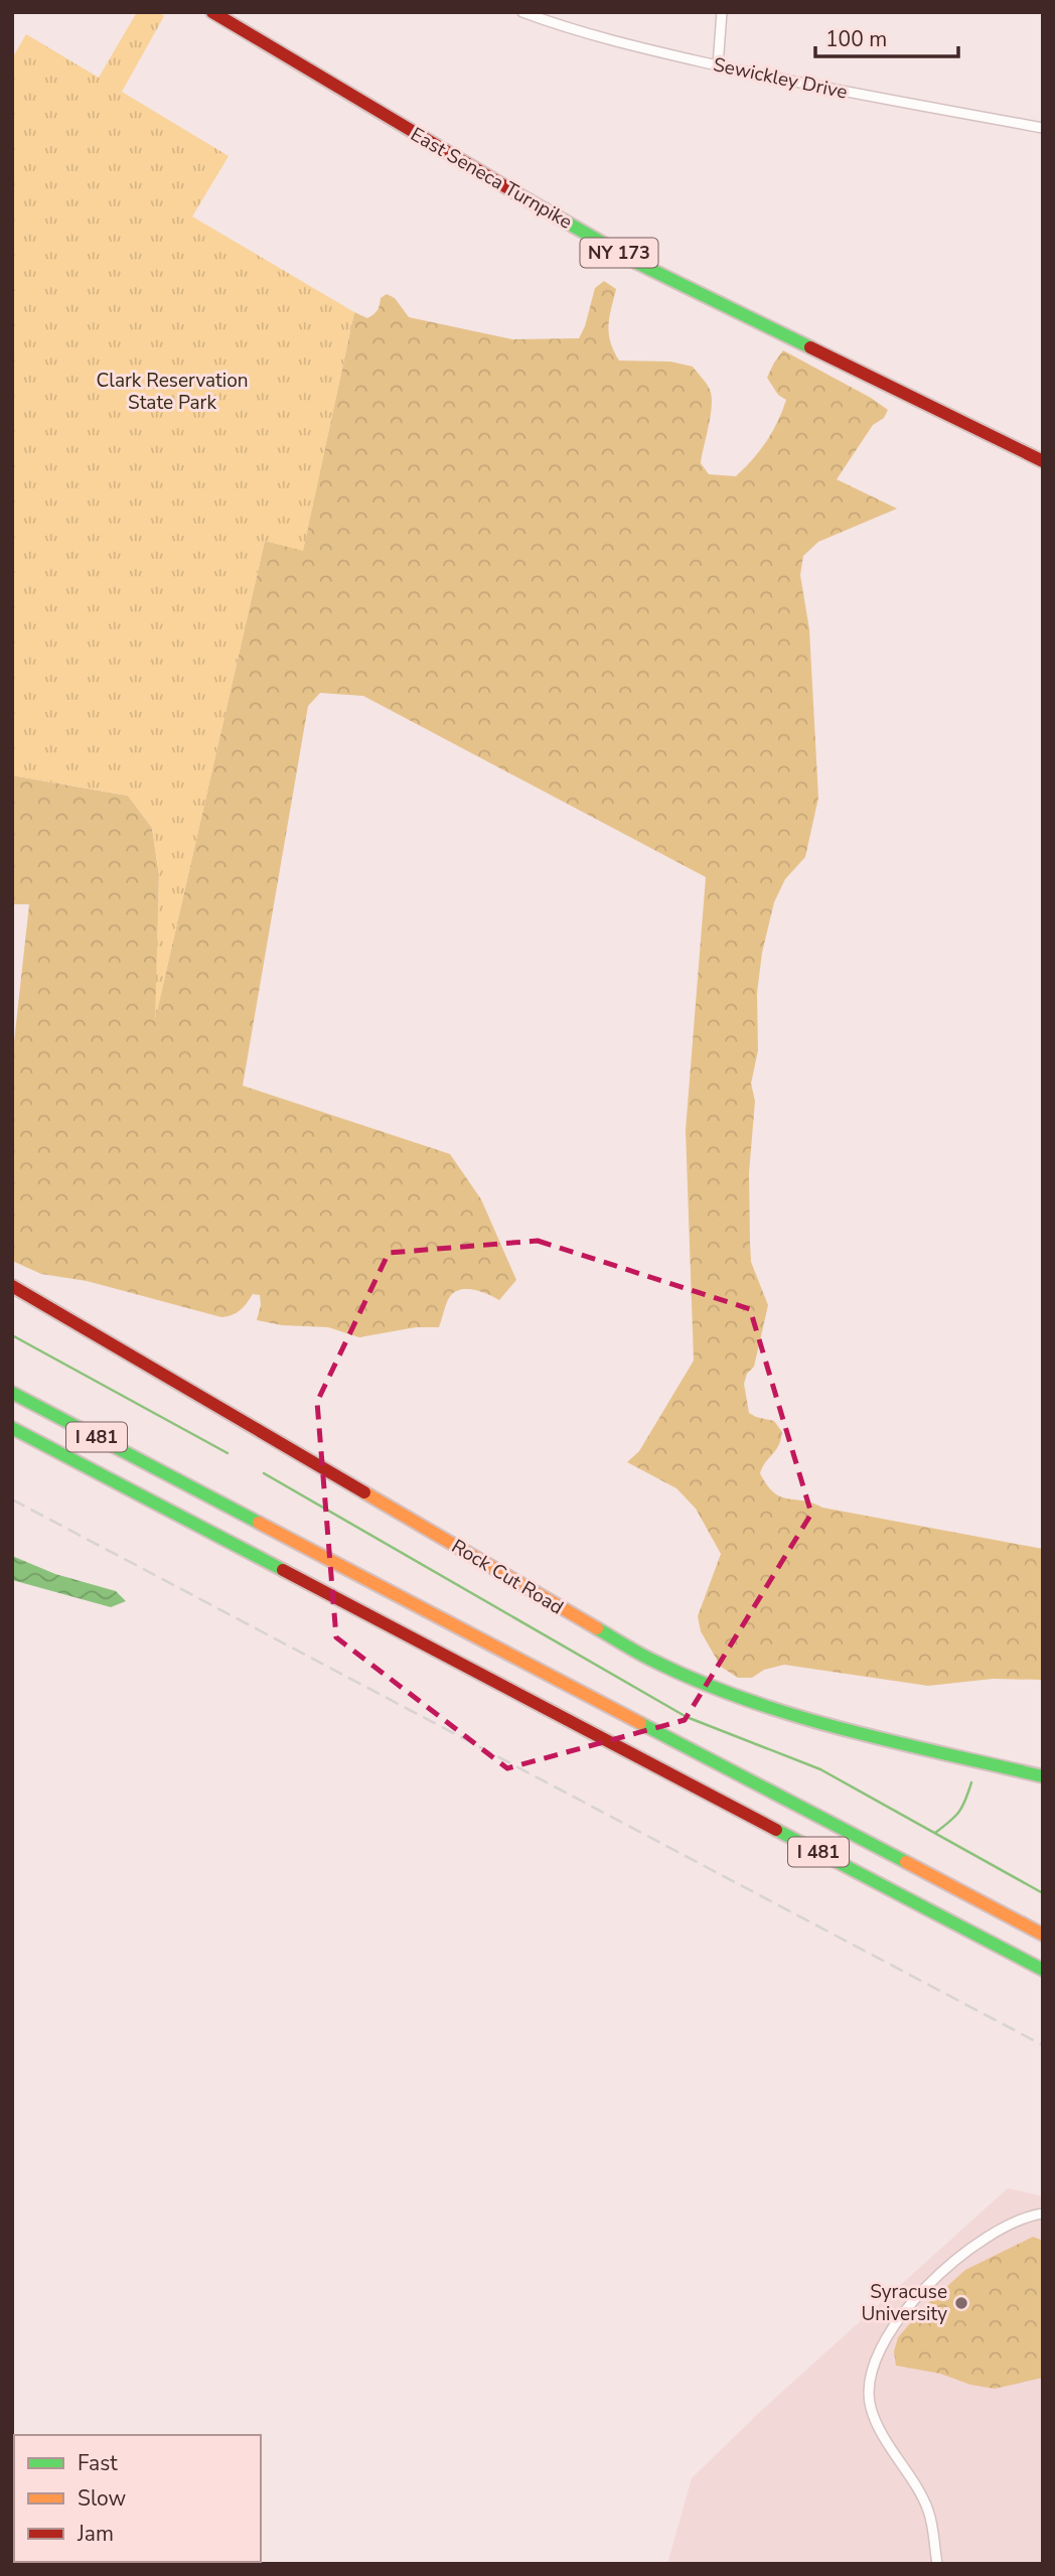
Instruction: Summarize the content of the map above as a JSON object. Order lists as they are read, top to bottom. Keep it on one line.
{"streets":{"main road":["East Seneca Turnpike","NY 173","I 481","Rock Cut Road"],"street":["Sewickley Drive"]},"parks":["Clark Reservation State Park"],"places":["Syracuse University"],"legend":["Fast","Slow","Jam"],"scale_bar":"100 m"}
